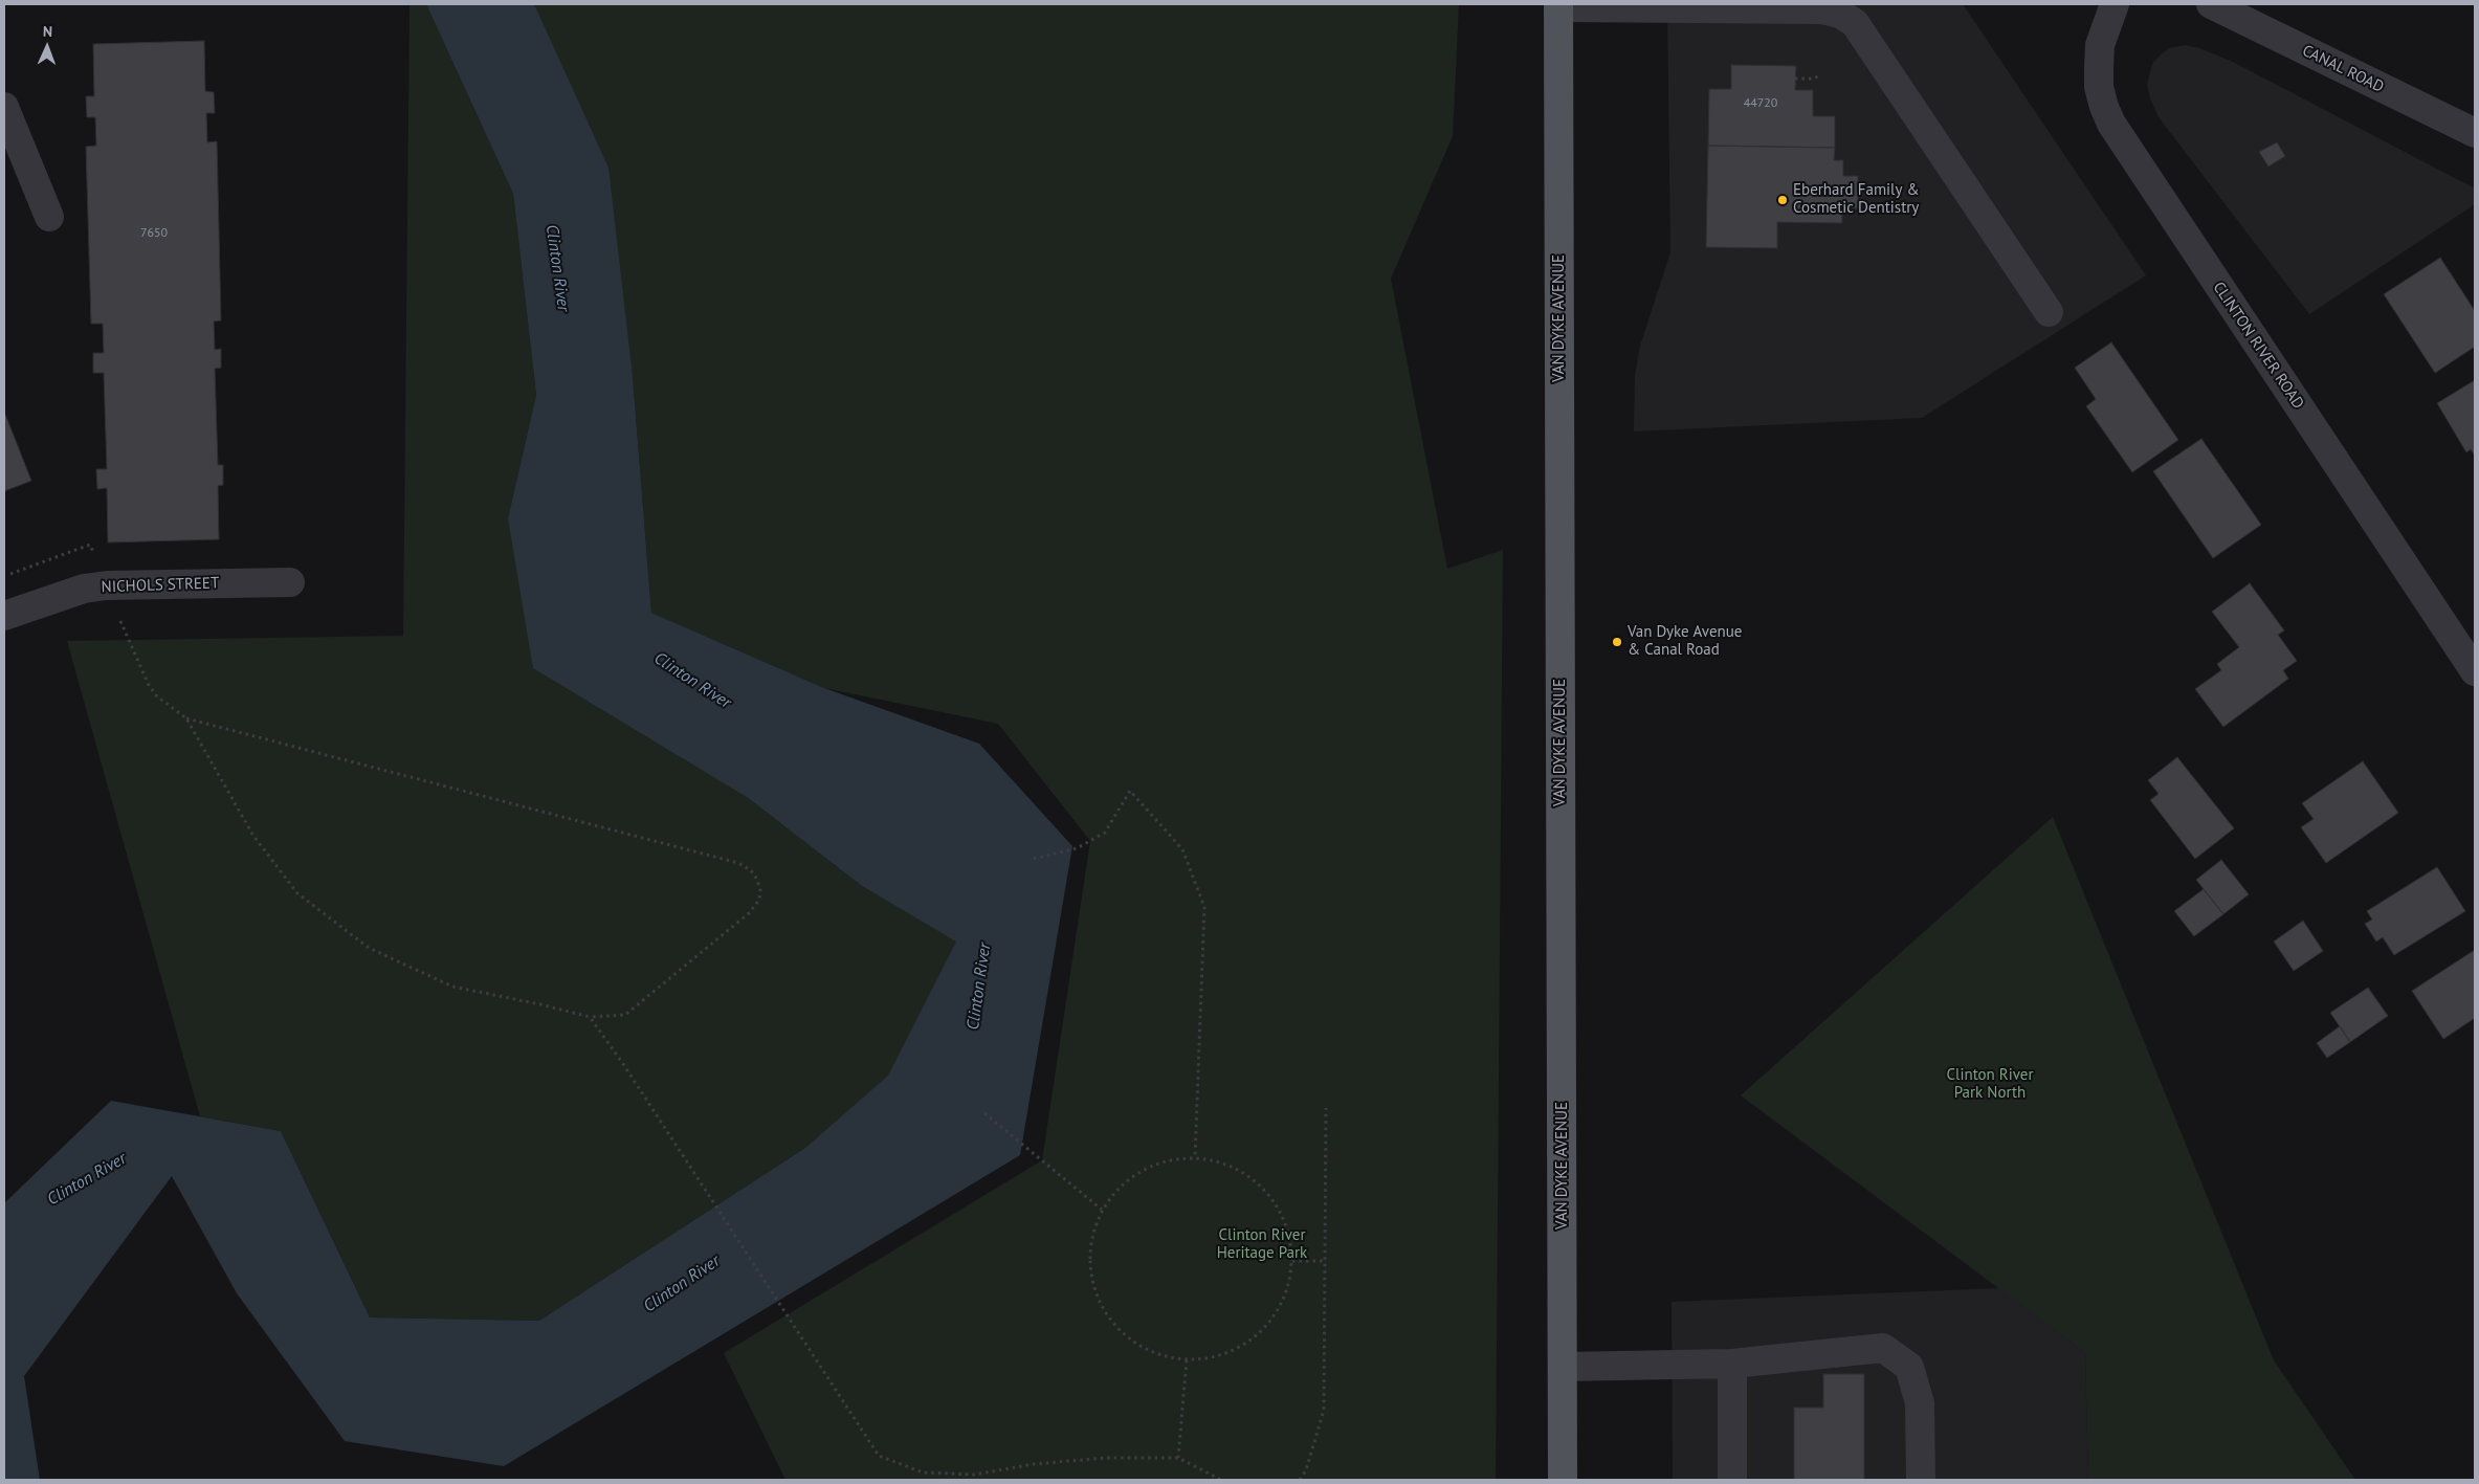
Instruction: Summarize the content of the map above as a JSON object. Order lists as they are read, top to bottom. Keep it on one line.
{"streets":{"main road":["VAN DYKE AVENUE"],"street":["CANAL ROAD","CLINTON RIVER ROAD","NICHOLS STREET"]},"water":["Clinton River"],"parks":["Clinton River Park North","Clinton River Heritage Park"],"places":["Eberhard Family & Cosmetic Dentistry","Van Dyke Avenue & Canal Road"],"house_numbers":["44720","7650"],"north":"top"}
